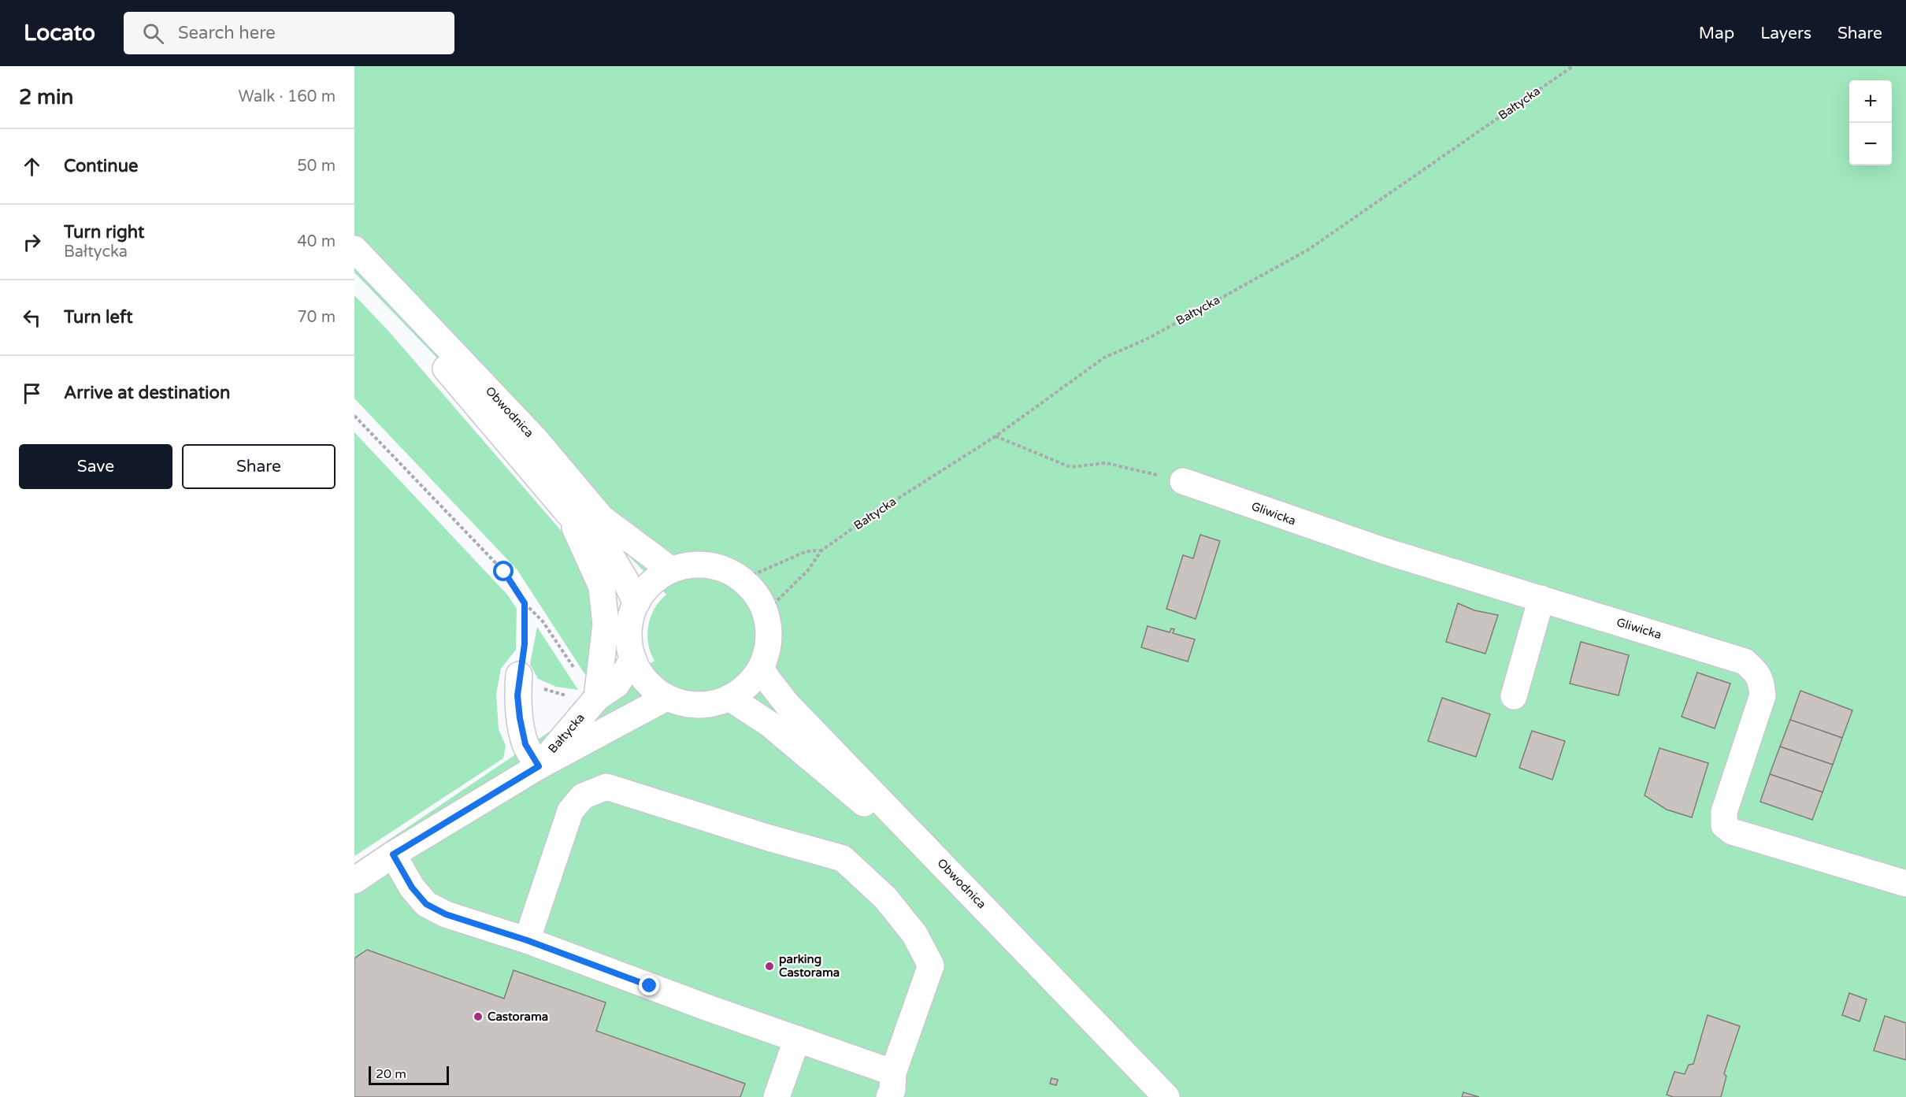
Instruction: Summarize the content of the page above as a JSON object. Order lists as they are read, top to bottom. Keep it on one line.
{"streets":{"main road":["Bałtycka","Obwodnica","Gliwicka"]},"crossings":[["Bałtycka","Obwodnica"]],"places":["parking Castorama","Castorama"],"scale_bar":"20 m","page":{"header":"Locato","search":"Search here","nav":["Map","Layers","Share"],"heading":["2 min","Walk · 160 m"],"map_buttons":["+","−"],"list":[["Continue","50 m"],["Turn right","Bałtycka","40 m"],["Turn left","70 m"],"Arrive at destination"],"buttons":["Save","Share"],"scale":"20 m"}}
